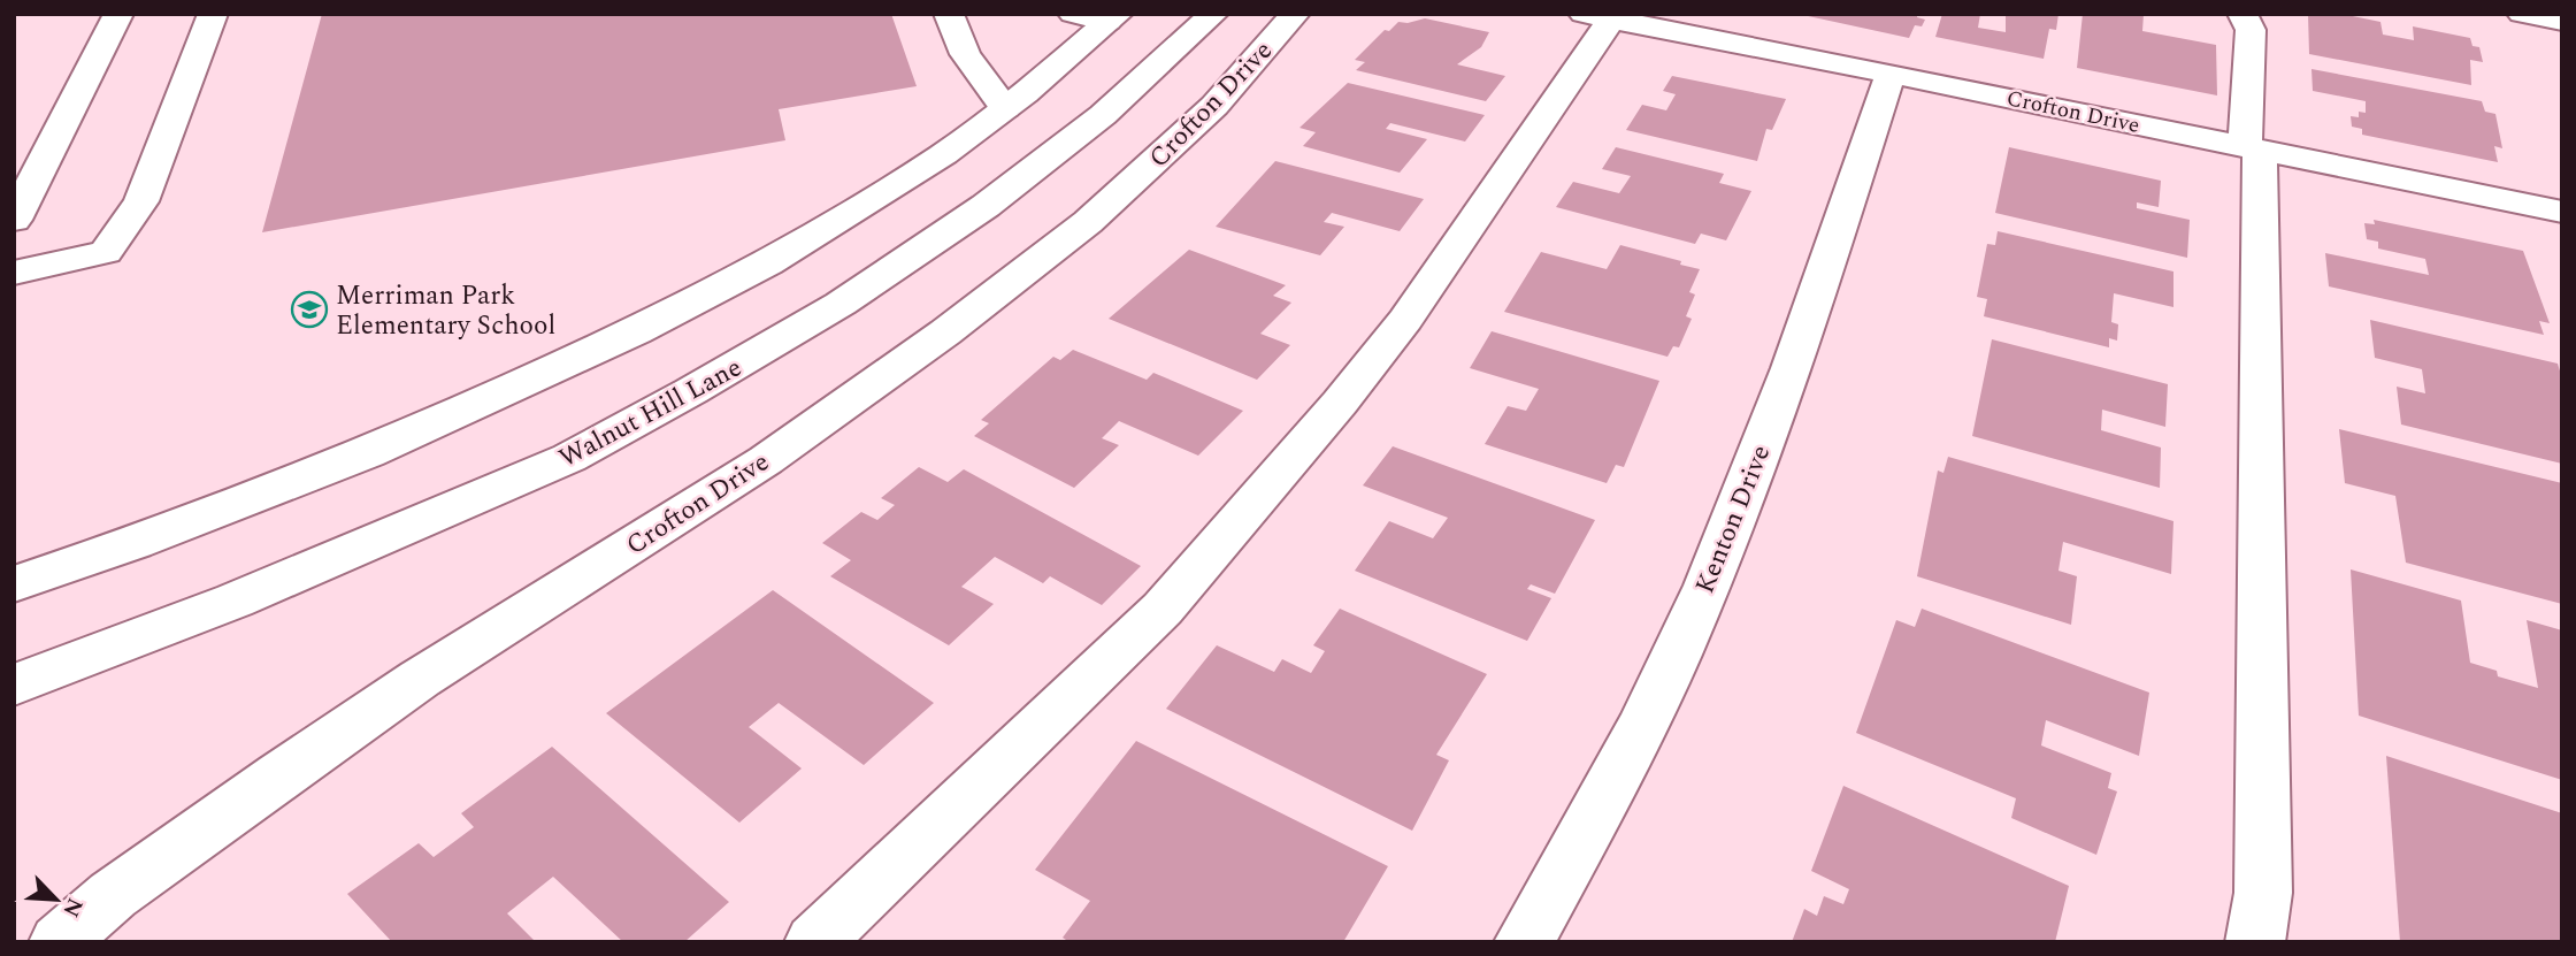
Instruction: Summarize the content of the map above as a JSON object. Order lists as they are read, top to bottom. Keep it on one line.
{"streets":{"street":["Crofton Drive","Walnut Hill Lane","Kenton Drive"]},"crossings":[["Crofton Drive","Kenton Drive"]],"places":{"school or university":["Merriman Park Elementary School"]},"north":"bottom right"}
